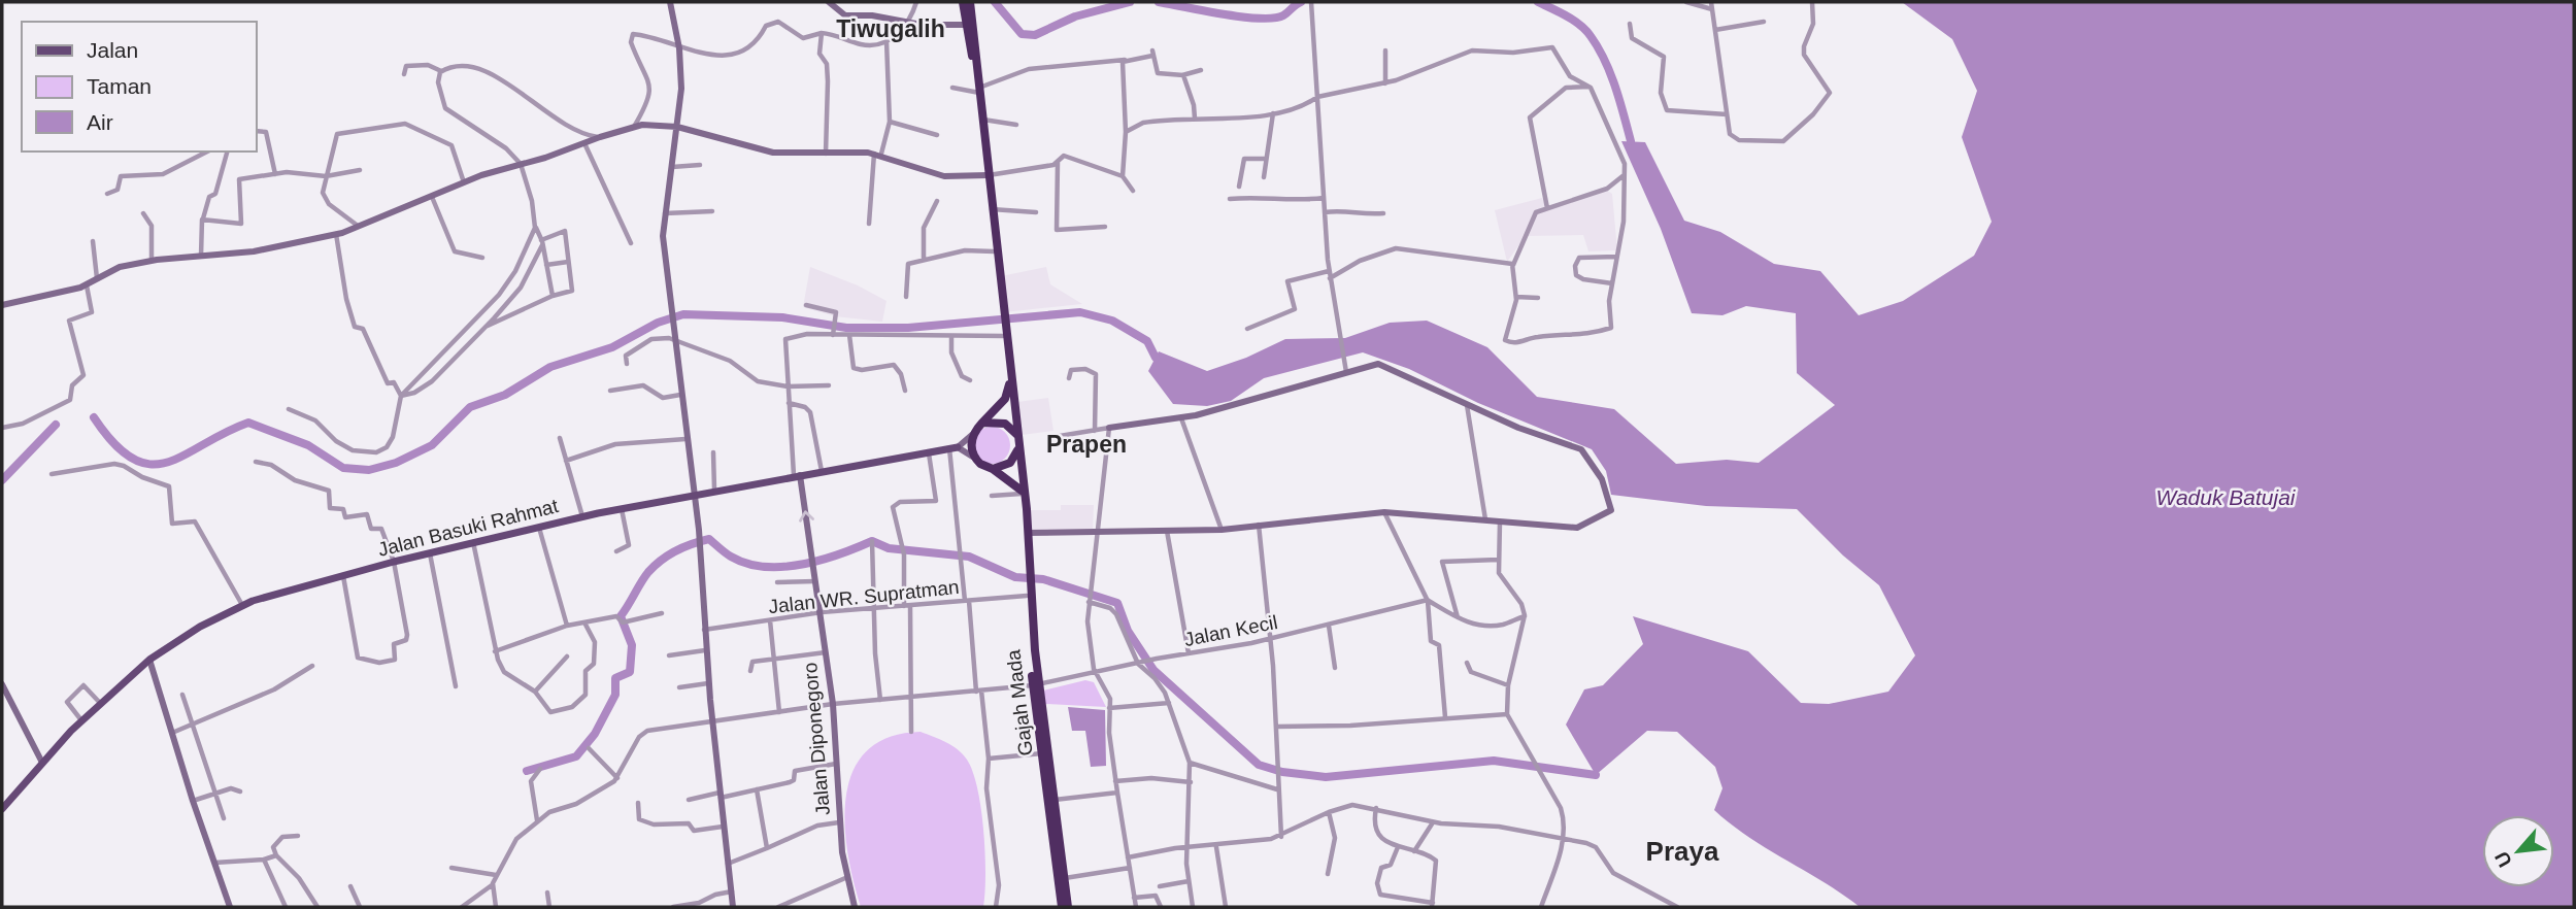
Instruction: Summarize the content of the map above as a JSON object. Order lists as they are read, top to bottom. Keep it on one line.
{"streets":{"highway":["Gajah Mada"],"main road":["Jalan Basuki Rahmat"],"street":["Jalan WR. Supratman","Jalan Kecil","Jalan Diponegoro"]},"crossings":[["Jalan Basuki Rahmat","Jalan Diponegoro"],["Jalan WR. Supratman","Gajah Mada"],["Jalan WR. Supratman","Jalan Diponegoro"],["Jalan Kecil","Gajah Mada"],["Jalan Kecil","Jalan Diponegoro"]],"districts":["Tiwugalih","Prapen","Praya"],"water":["Waduk Batujai"],"legend":["Jalan","Taman","Air"],"north":"bottom left"}
